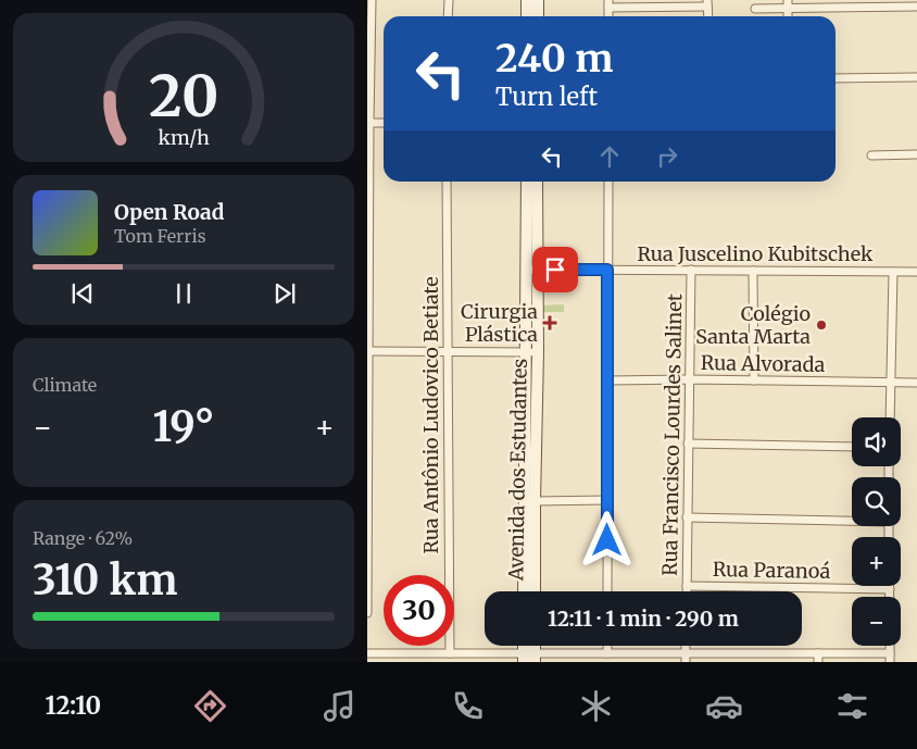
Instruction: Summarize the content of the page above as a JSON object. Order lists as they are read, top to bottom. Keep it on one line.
{"streets":{"street":["Rua Juscelino Kubitschek","Rua Alvorada","Rua Antônio Ludovico Betiate","Rua Francisco Lourdes Salinet","Avenida dos Estudantes","Rua Paranoá"]},"crossings":[["Rua Juscelino Kubitschek","Rua Francisco Lourdes Salinet"],["Rua Juscelino Kubitschek","Avenida dos Estudantes"],["Rua Alvorada","Rua Francisco Lourdes Salinet"],["Rua Francisco Lourdes Salinet","Rua Paranoá"]],"places":{"health":["Cirurgia Plástica"],"other":["Colégio Santa Marta"]},"page":{"turn":["240 m","Turn left"],"song":["Open Road","Tom Ferris"],"tile":["Climate",["Range · 62%","310 km"]],"heat":["−","19°","+"],"map_buttons":["+","−"],"limit":"30","trip":"12:11 · 1 min · 290 m","tabs":"12:10","gauge":["20","km/h"]}}
